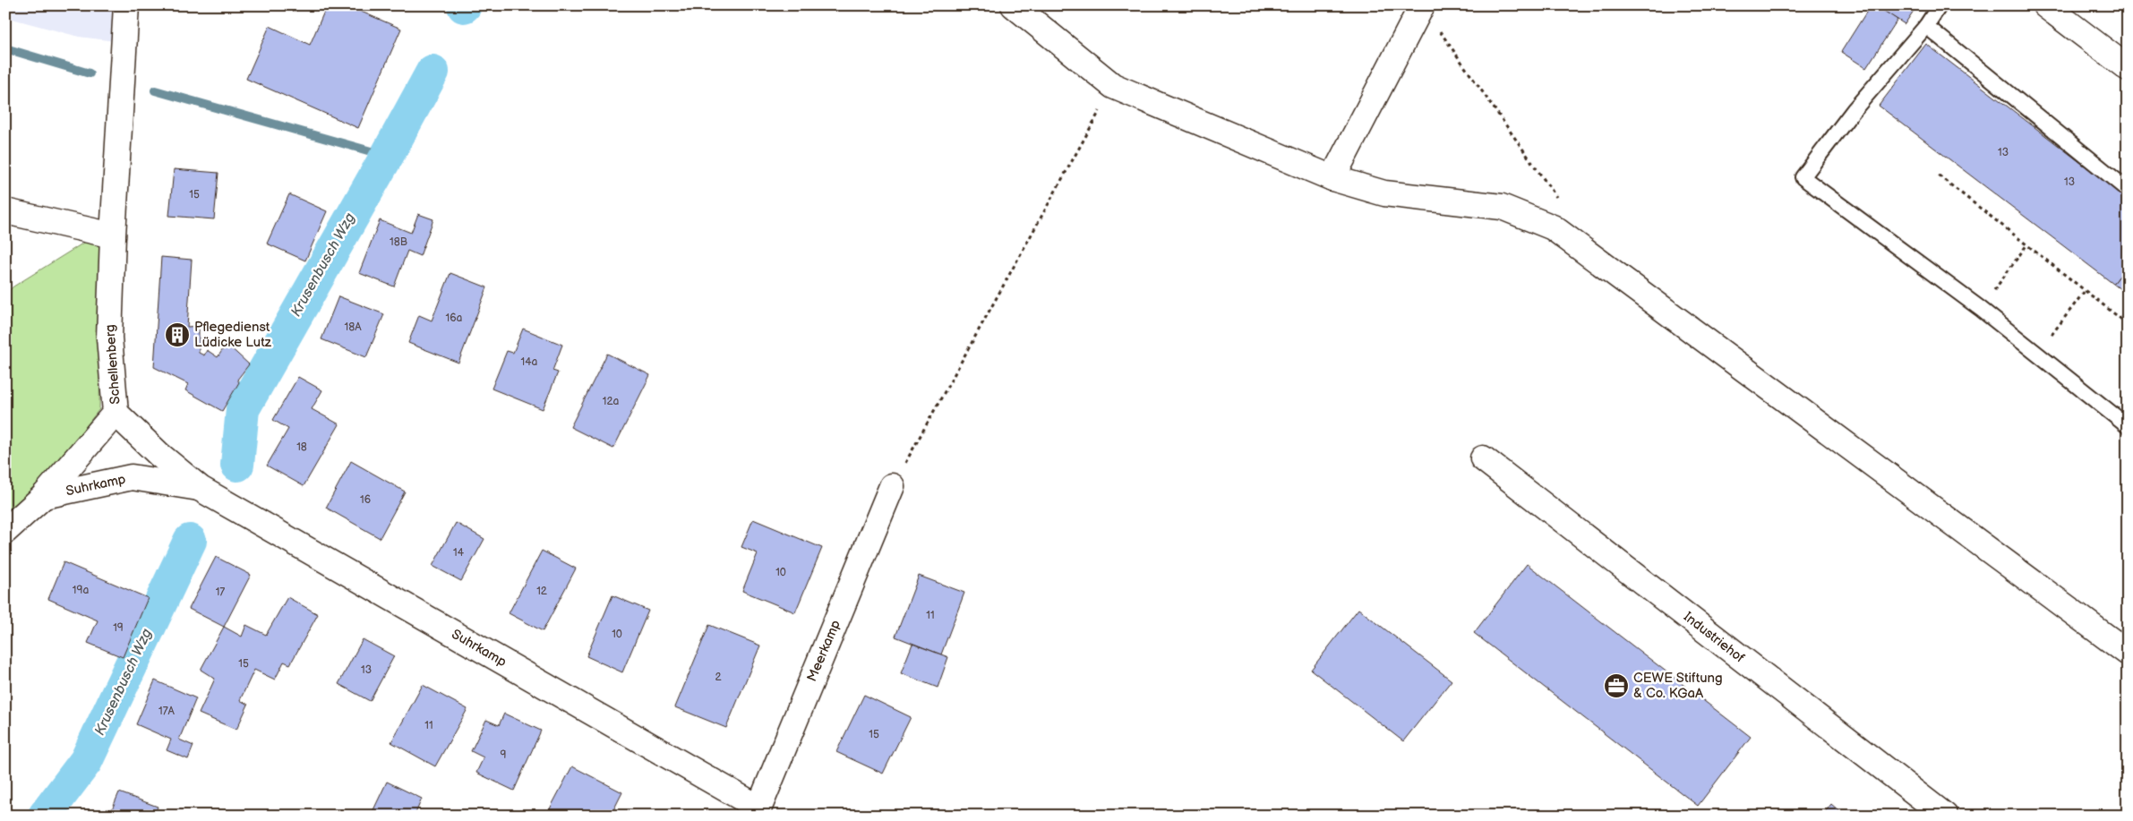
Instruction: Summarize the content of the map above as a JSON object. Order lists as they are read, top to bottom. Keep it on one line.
{"streets":{"street":["Schellenberg","Suhrkamp","Industriehof","Meerkamp"]},"crossings":[["Schellenberg","Suhrkamp"],["Suhrkamp","Meerkamp"]],"water":["Krusenbusch Wzg"],"places":{"building":["Pflegedienst Lüdicke Lutz"],"office":["CEWE Stiftung & Co. KGaA"]},"house_numbers":["13","13","15","18B","16a","18A","14a","12a","18","16","14","10","19a","12","17","11","19","10","15","13","2","17A","11","15","9"]}
